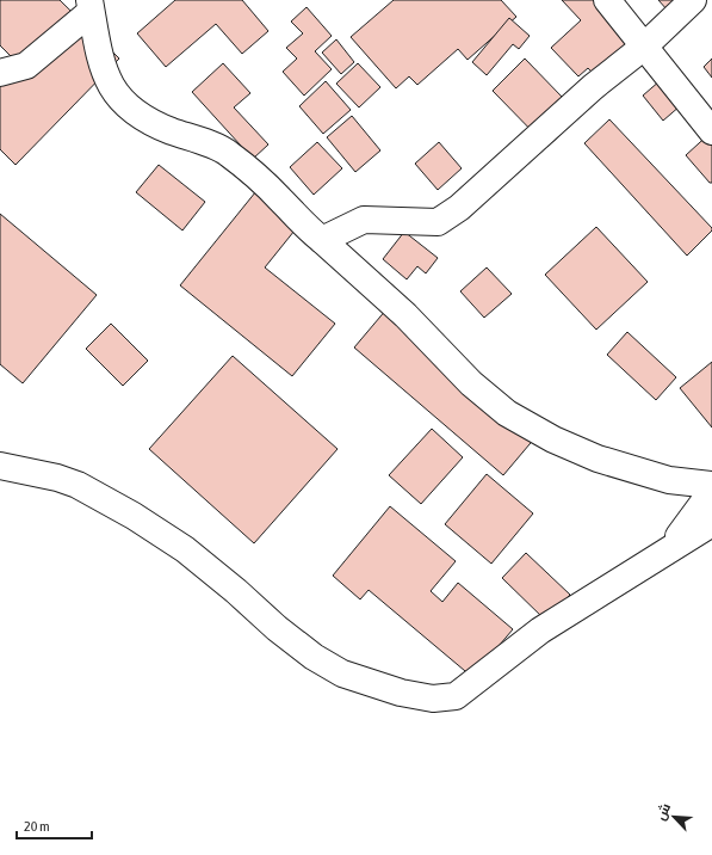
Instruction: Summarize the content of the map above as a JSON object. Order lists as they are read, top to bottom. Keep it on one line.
{"scale_bar":"20 m","north":"top left"}
